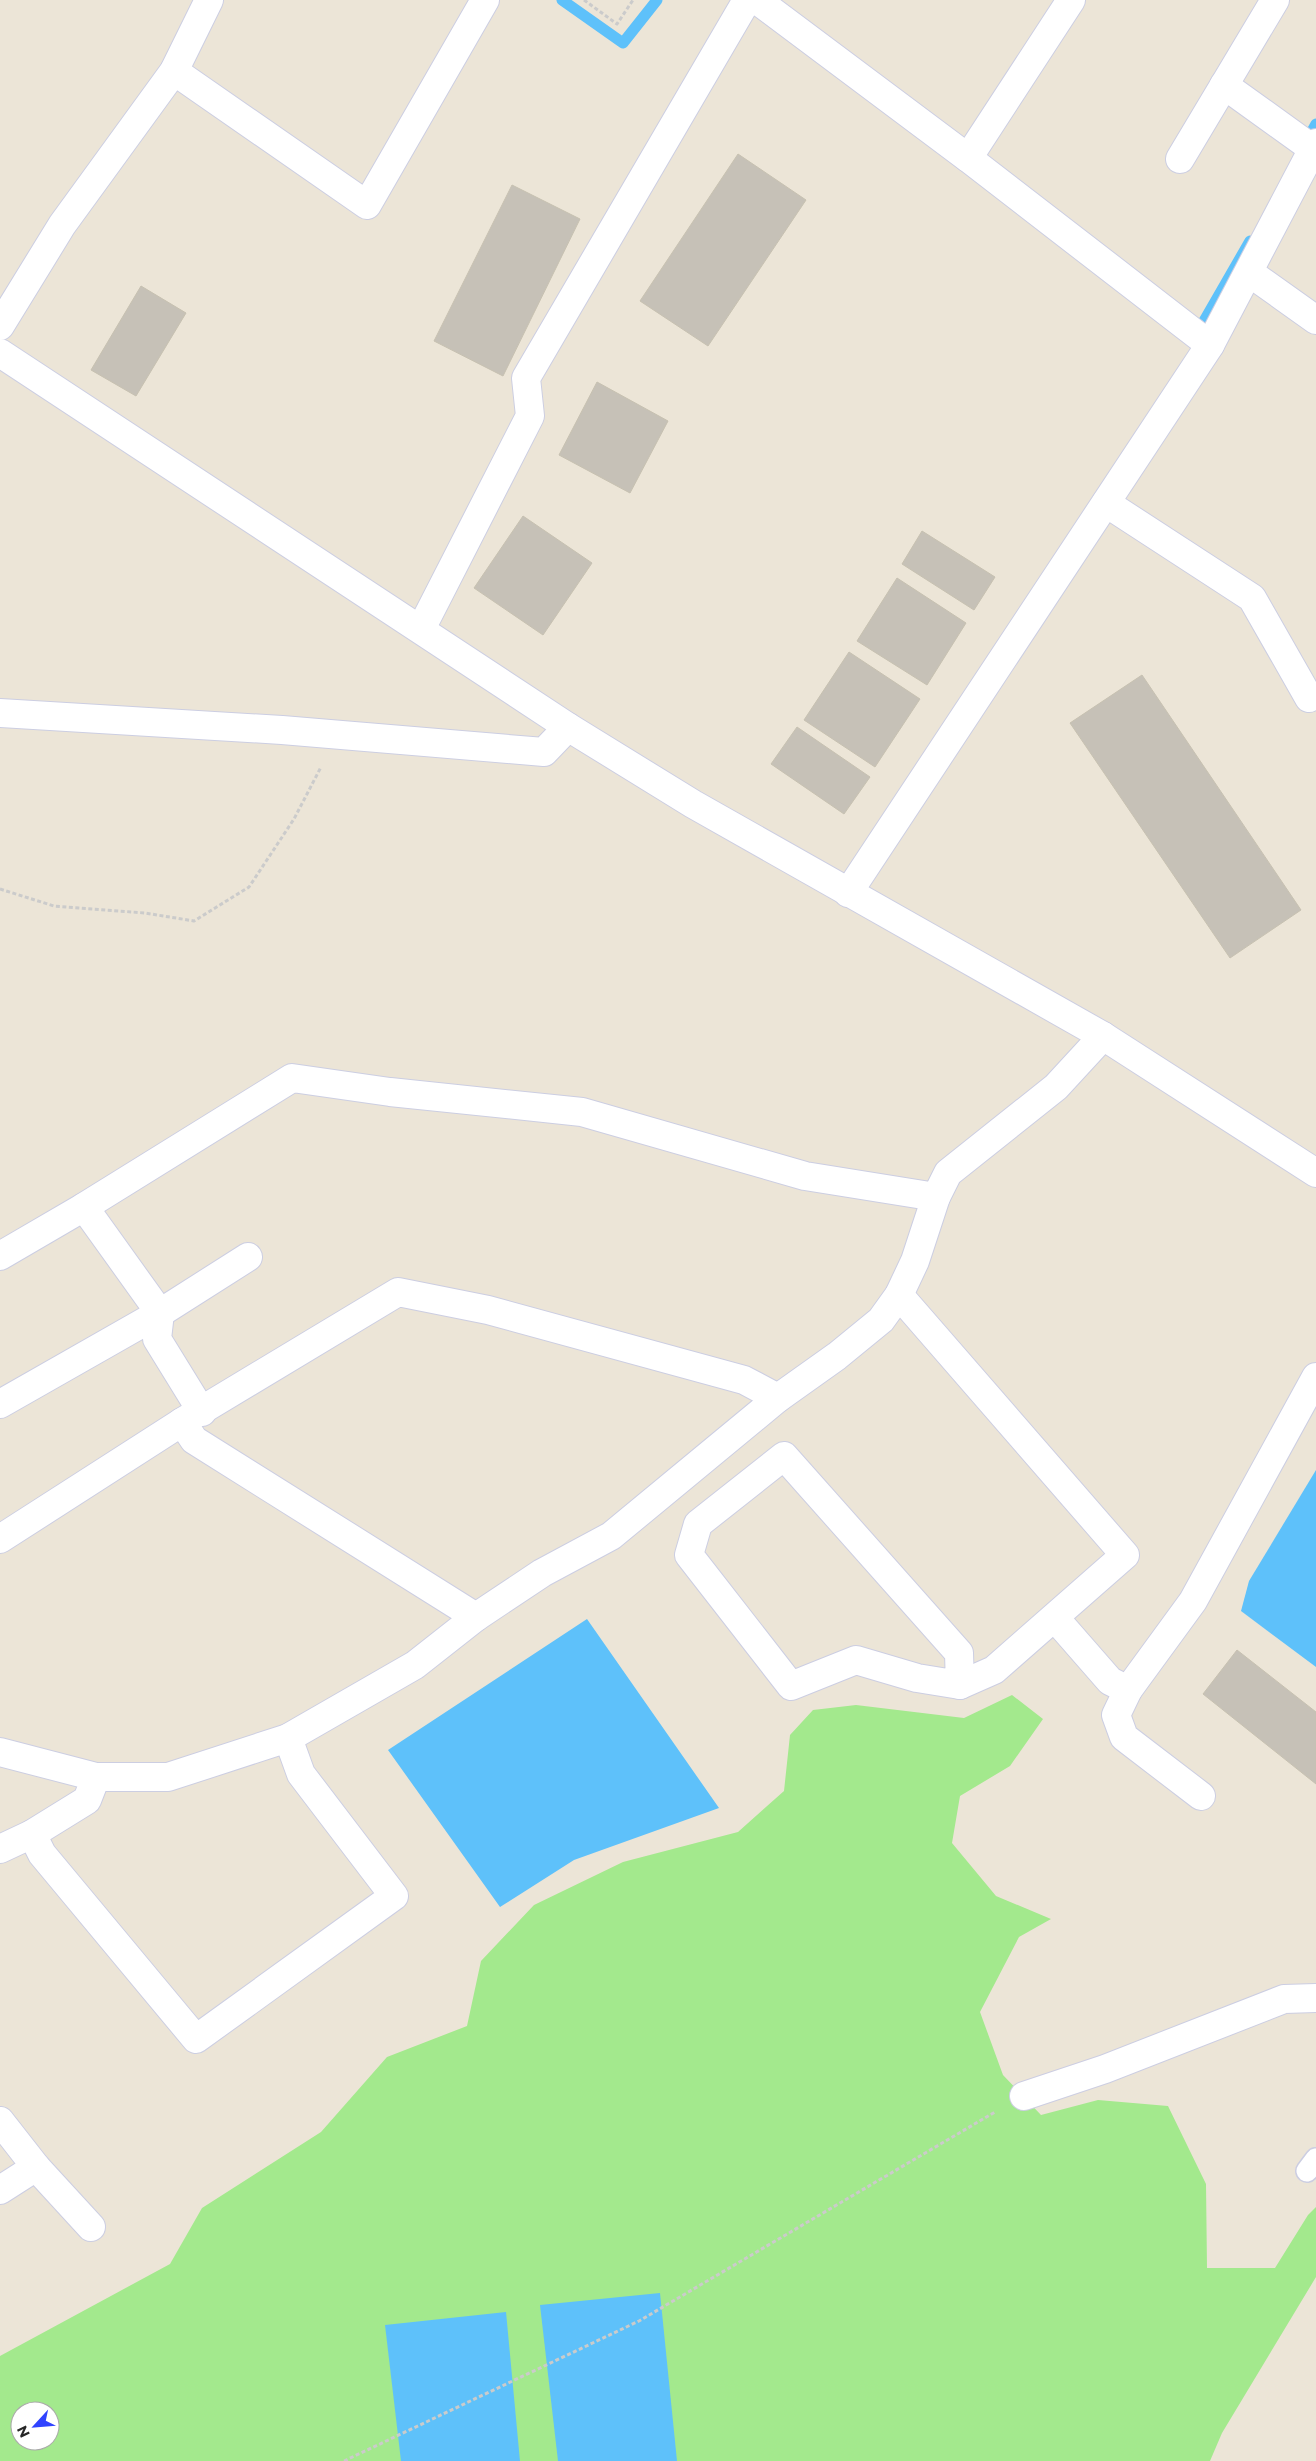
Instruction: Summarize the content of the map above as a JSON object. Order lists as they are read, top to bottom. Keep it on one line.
{"north":"bottom left"}
